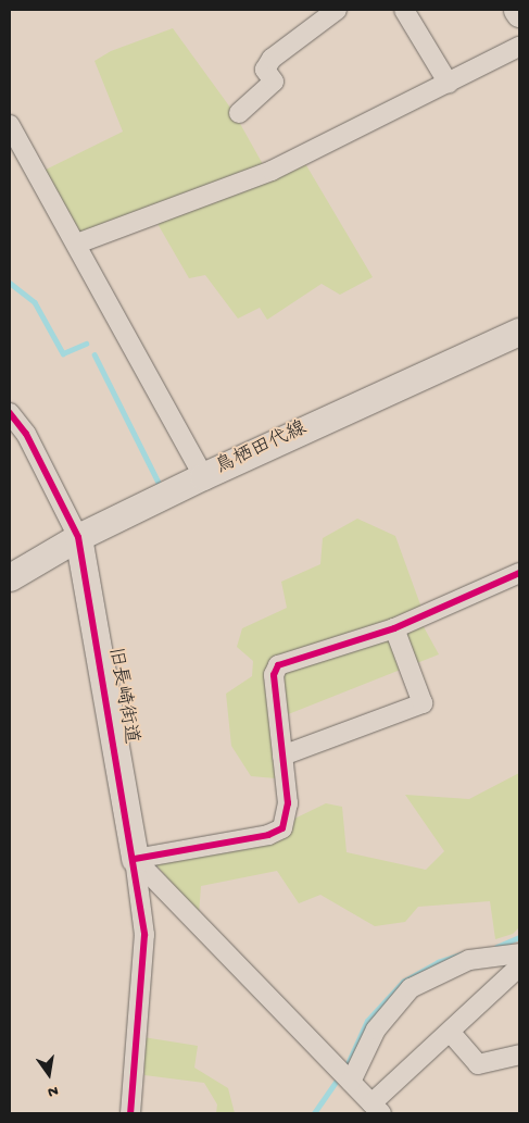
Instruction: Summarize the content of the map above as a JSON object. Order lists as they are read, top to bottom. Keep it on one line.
{"streets":{"main road":["鳥栖田代線","旧長崎街道"]},"crossings":[["鳥栖田代線","旧長崎街道"]],"north":"bottom"}
